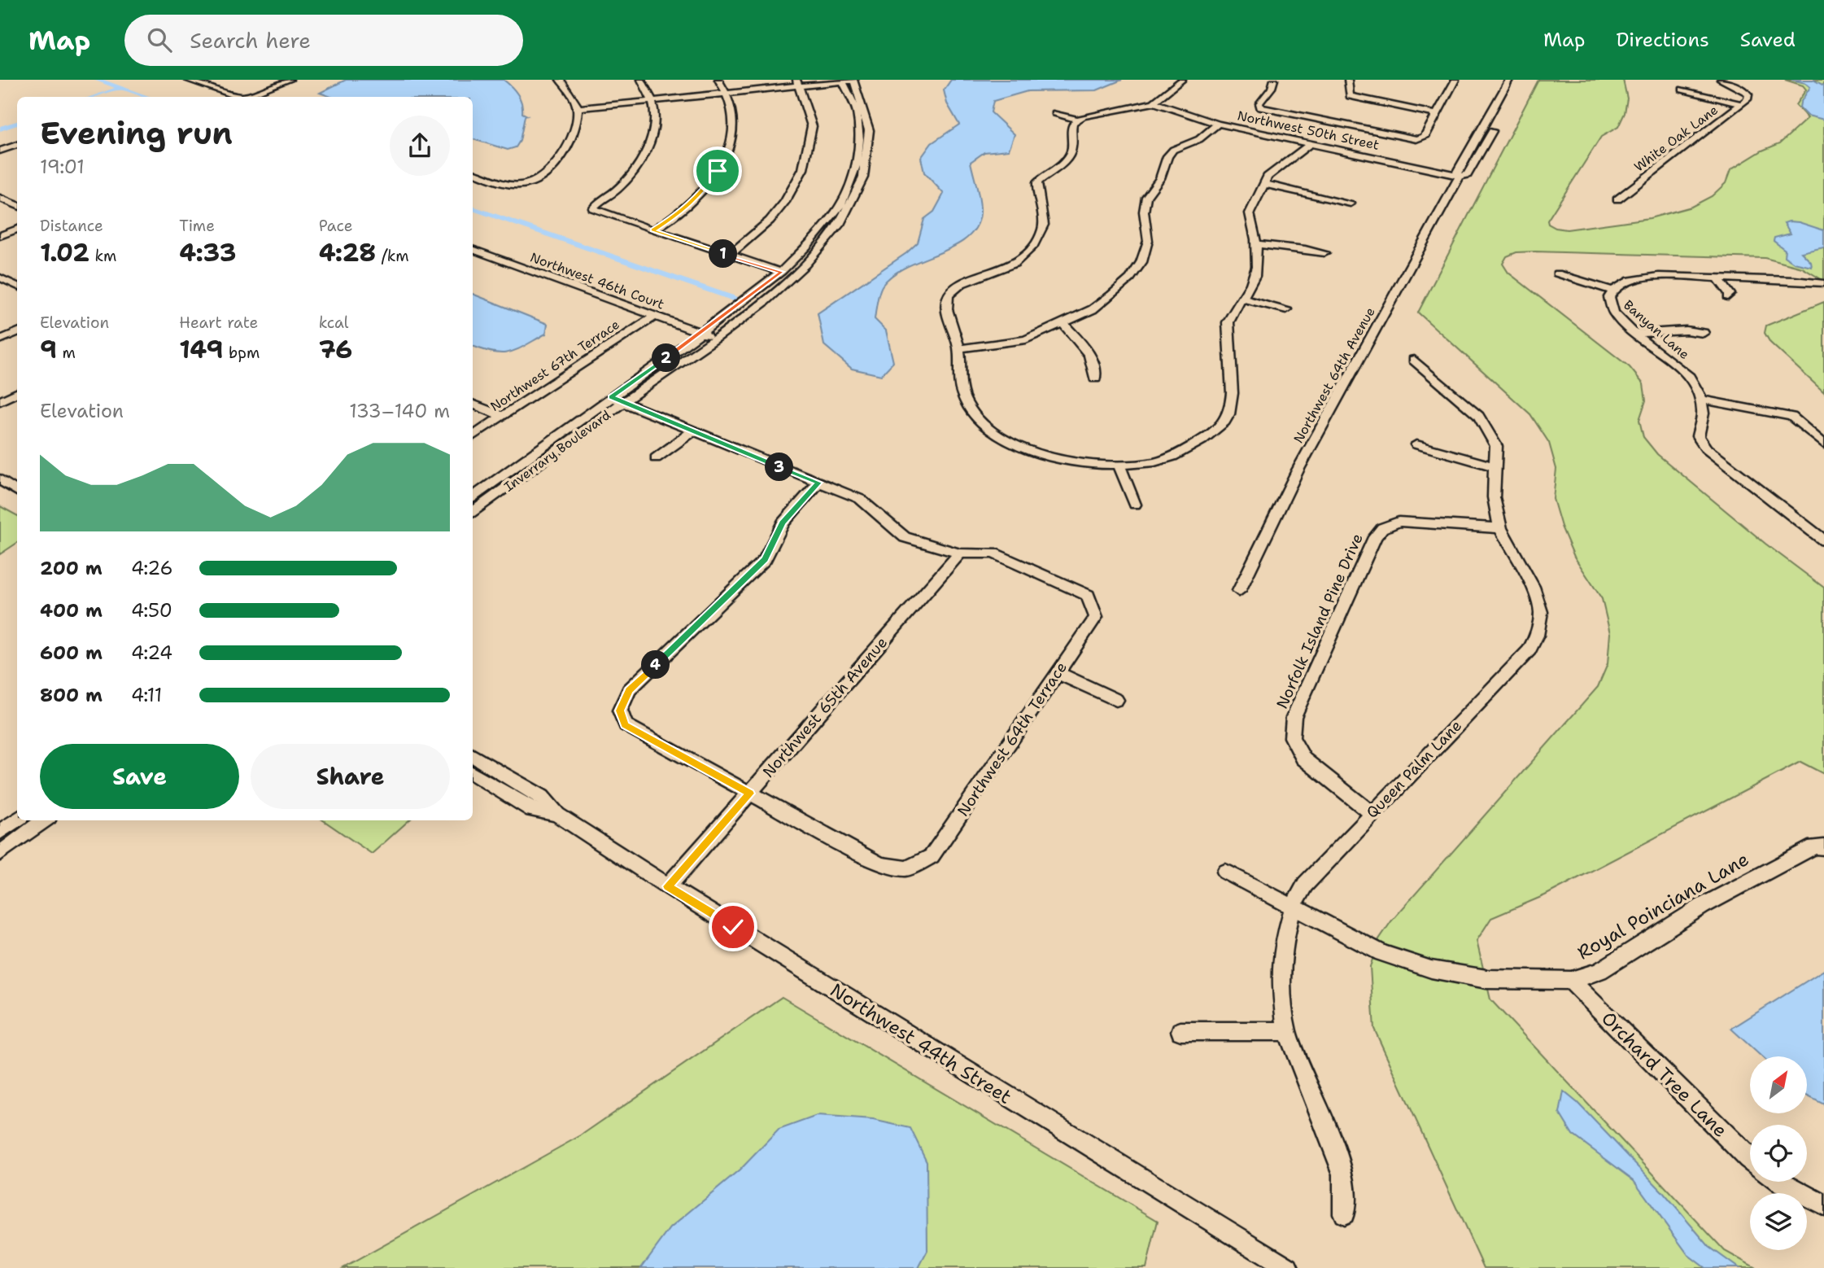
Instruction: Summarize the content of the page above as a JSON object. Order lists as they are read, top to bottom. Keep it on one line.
{"streets":{"street":["Northwest 50th Street","White Oak Lane","Northwest 46th Court","Banyan Lane","Northwest 67th Terrace","Northwest 64th Avenue","Inverrary Boulevard","Norfolk Island Pine Drive","Northwest 65th Avenue","Northwest 64th Terrace","Queen Palm Lane","Royal Poinciana Lane","Northwest 44th Street","Orchard Tree Lane"]},"crossings":[["Northwest 50th Street","Northwest 64th Avenue"],["Northwest 46th Court","Northwest 67th Terrace"],["Northwest 46th Court","Inverrary Boulevard"],["Norfolk Island Pine Drive","Queen Palm Lane"],["Northwest 65th Avenue","Northwest 64th Terrace"],["Northwest 65th Avenue","Northwest 44th Street"],["Queen Palm Lane","Royal Poinciana Lane"],["Royal Poinciana Lane","Orchard Tree Lane"]],"north":"top right","page":{"header":"Map","search":"Search here","nav":["Map","Directions","Saved"],"heading":["Evening run","19:01"],"stats":[["Distance","1.02 km"],["Time","4:33"],["Pace","4:28 /km"],["Elevation","9 m"],["Heart rate","149 bpm"],["kcal","76"]],"pins":["1","2","3","4"],"chart":["Elevation","133–140 m"],"list":[{"name":"200 m","note":"4:26"},{"name":"400 m","note":"4:50"},{"name":"600 m","note":"4:24"},{"name":"800 m","note":"4:11"}],"buttons":["Save","Share"]}}
